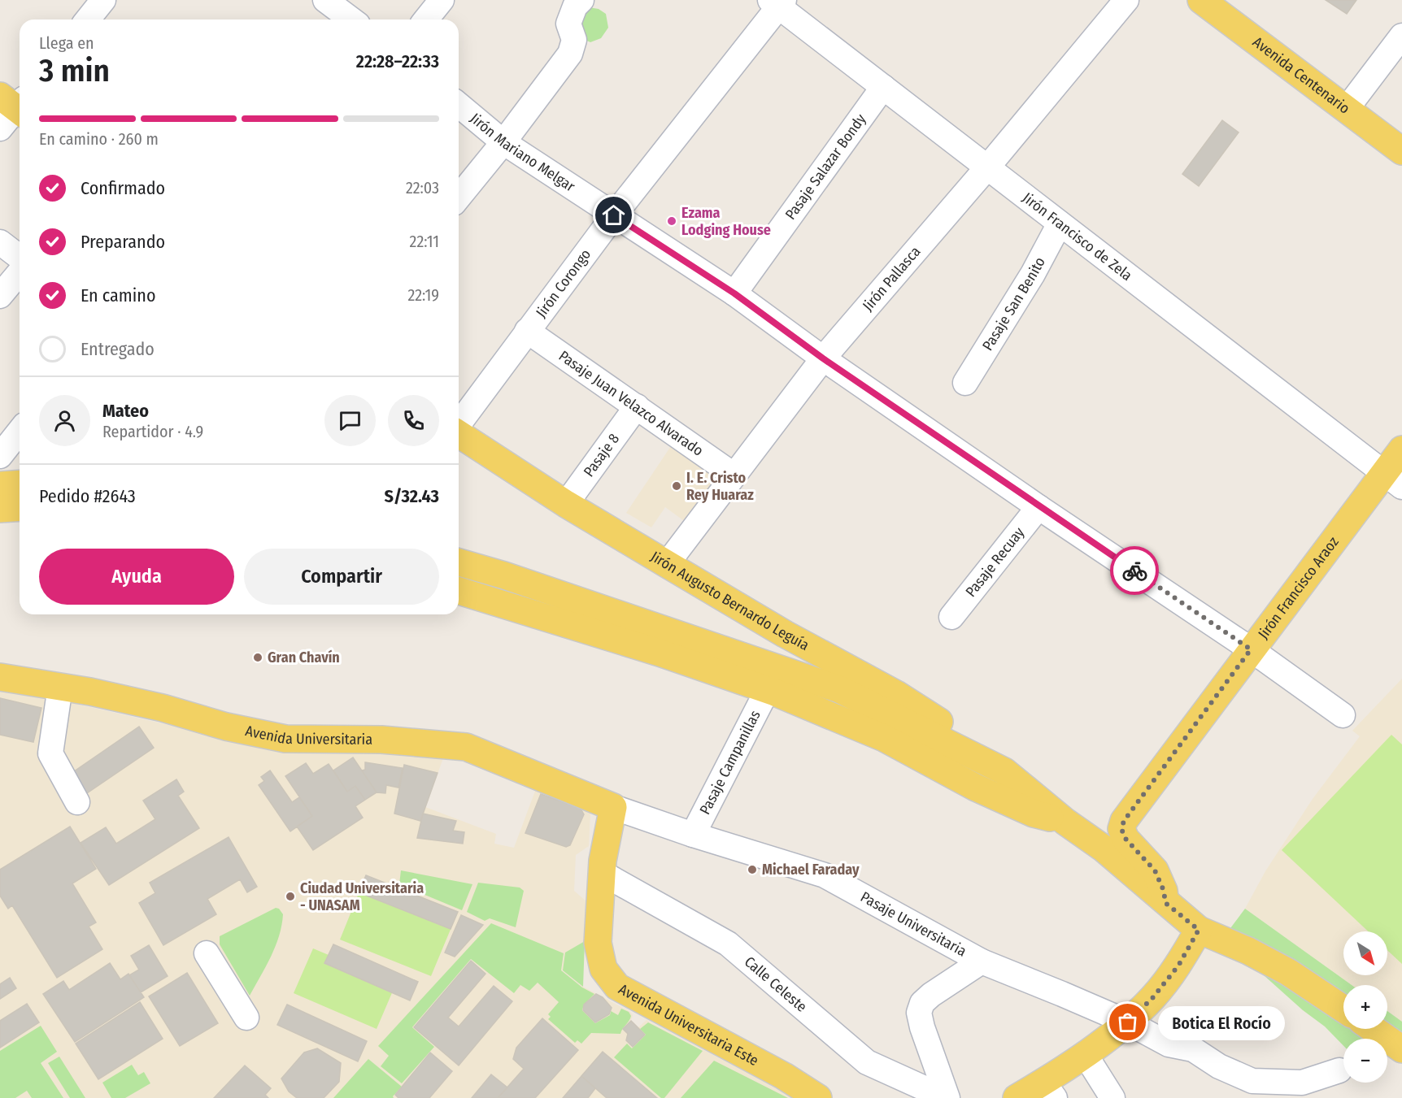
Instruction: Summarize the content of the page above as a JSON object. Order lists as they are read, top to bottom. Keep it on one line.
{"streets":{"main road":["Avenida Centenario","Jirón Francisco Araoz","Jirón Augusto Bernardo Leguía","Avenida Universitaria","Avenida Universitaria Este"],"street":["Jirón Mariano Melgar","Pasaje Salazar Bondy","Jirón Francisco de Zela","Jirón Pallasca","Jirón Corongo","Pasaje San Benito","Pasaje Juan Velazco Alvarado","Pasaje 8","Pasaje Recuay","Pasaje Campanillas","Pasaje Universitaria","Calle Celeste"]},"crossings":[["Jirón Mariano Melgar","Pasaje Salazar Bondy"],["Jirón Mariano Melgar","Jirón Pallasca"],["Jirón Mariano Melgar","Jirón Corongo"],["Jirón Mariano Melgar","Pasaje Recuay"],["Jirón Mariano Melgar","Jirón Francisco Araoz"],["Pasaje Salazar Bondy","Jirón Francisco de Zela"],["Jirón Francisco de Zela","Jirón Pallasca"],["Jirón Francisco de Zela","Jirón Corongo"],["Jirón Francisco de Zela","Pasaje San Benito"],["Jirón Francisco de Zela","Jirón Francisco Araoz"],["Jirón Pallasca","Pasaje Juan Velazco Alvarado"],["Jirón Pallasca","Jirón Augusto Bernardo Leguía"],["Jirón Corongo","Pasaje Juan Velazco Alvarado"],["Pasaje Juan Velazco Alvarado","Pasaje 8"],["Pasaje 8","Jirón Augusto Bernardo Leguía"],["Avenida Universitaria","Pasaje Universitaria"],["Avenida Universitaria","Avenida Universitaria Este"],["Pasaje Campanillas","Pasaje Universitaria"],["Pasaje Universitaria","Avenida Universitaria Este"],["Calle Celeste","Avenida Universitaria Este"]],"places":["Ezama Lodging House","I. E. Cristo Rey Huaraz","Gran Chavín","Michael Faraday","Ciudad Universitaria - UNASAM","Botica El Rocío"],"north":"bottom right","page":{"heading":["3 min","Llega en","22:28–22:33"],"panel":["Mateo","Repartidor · 4.9","Pedido #2643","S/32.43"],"bar":"En camino · 260 m","list":[["Confirmado","22:03"],["Preparando","22:11"],["En camino","22:19"],"Entregado"],"buttons":["Ayuda","Compartir"],"map_buttons":["+","−"],"bubble":"Botica El Rocío"}}
